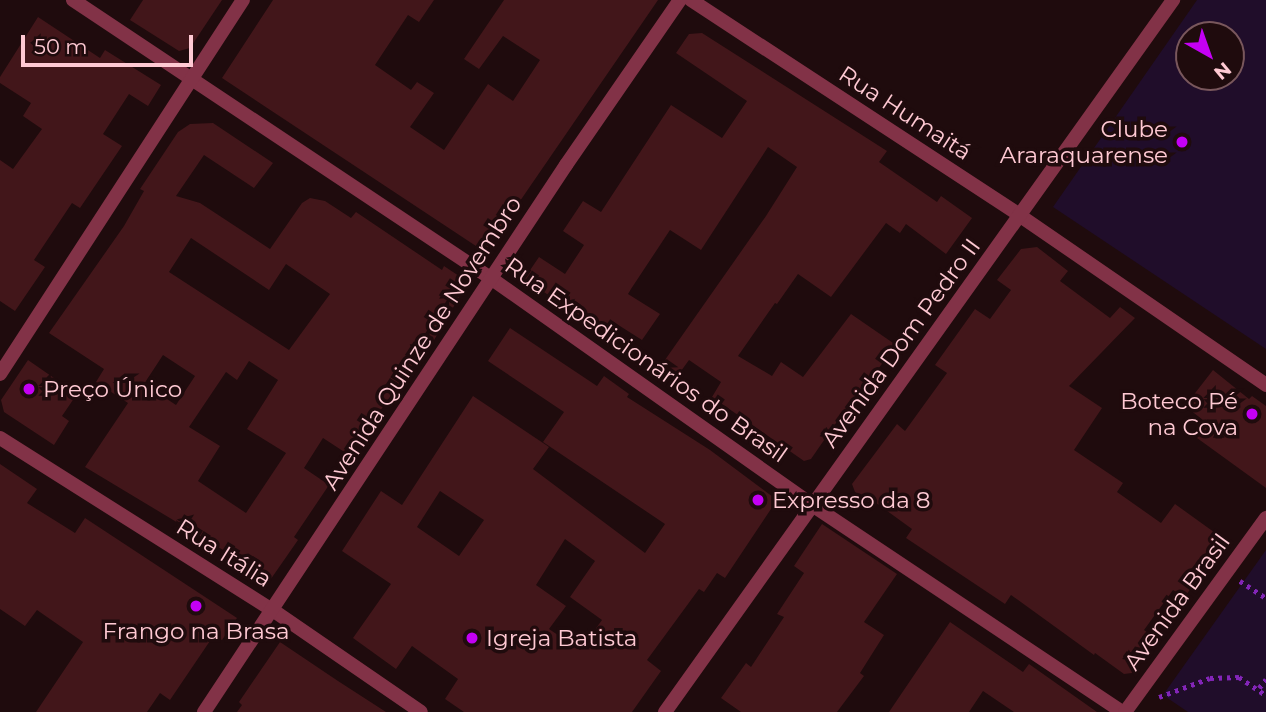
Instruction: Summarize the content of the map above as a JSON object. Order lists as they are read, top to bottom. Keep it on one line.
{"streets":{"street":["Rua Humaitá","Avenida Quinze de Novembro","Avenida Dom Pedro II","Rua Expedicionários do Brasil","Rua Itália","Avenida Brasil"]},"crossings":[["Rua Humaitá","Avenida Dom Pedro II"],["Avenida Quinze de Novembro","Rua Expedicionários do Brasil"],["Avenida Quinze de Novembro","Rua Itália"],["Avenida Dom Pedro II","Rua Expedicionários do Brasil"],["Rua Expedicionários do Brasil","Avenida Brasil"]],"places":["Clube Araraquarense","Preço Único","Boteco Pé na Cova","Expresso da 8","Frango na Brasa","Igreja Batista"],"scale_bar":"50 m","north":"bottom right"}
